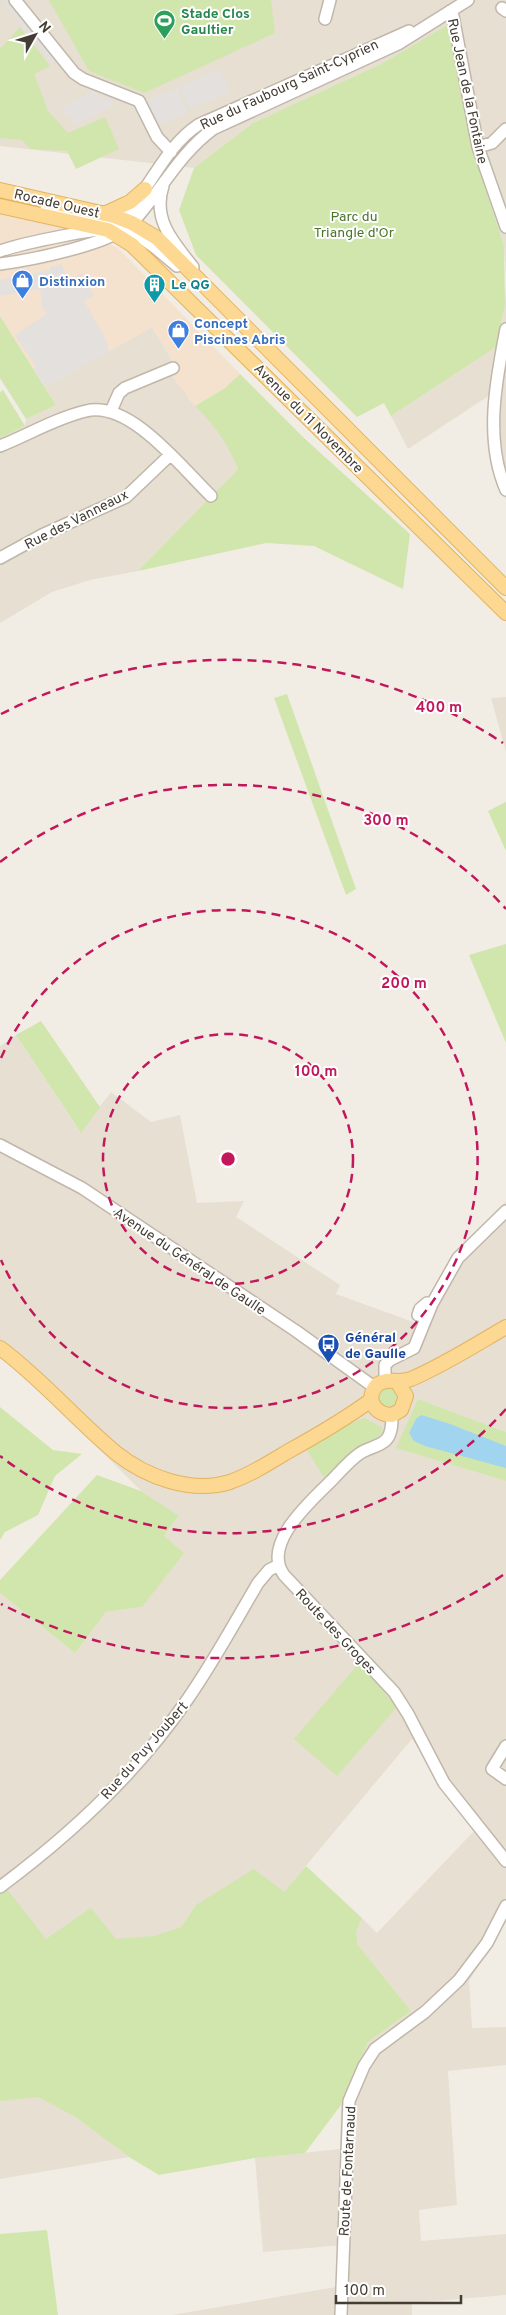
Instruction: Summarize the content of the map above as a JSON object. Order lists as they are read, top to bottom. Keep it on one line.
{"streets":{"main road":["Rocade Ouest","Avenue du 11 Novembre"],"street":["Rue du Faubourg Saint-Cyprien","Rue Jean de la Fontaine","Rue des Vanneaux","Avenue du Général de Gaulle","Route des Groges","Rue du Puy Joubert","Route de Fontarnaud"]},"crossings":[["Rue du Faubourg Saint-Cyprien","Rue Jean de la Fontaine"],["Rue du Faubourg Saint-Cyprien","Rocade Ouest"],["Rue du Faubourg Saint-Cyprien","Avenue du 11 Novembre"],["Rocade Ouest","Avenue du 11 Novembre"],["Route des Groges","Rue du Puy Joubert"]],"parks":["Parc du Triangle d'Or"],"places":{"sports":["Stade Clos Gaultier"],"shop":["Distinxion","Concept Piscines Abris"],"building":["Le QG"],"bus stop":["Général de Gaulle"]},"scale_bar":"100 m","north":"top right","rings":["400 m","300 m","200 m","100 m"]}
